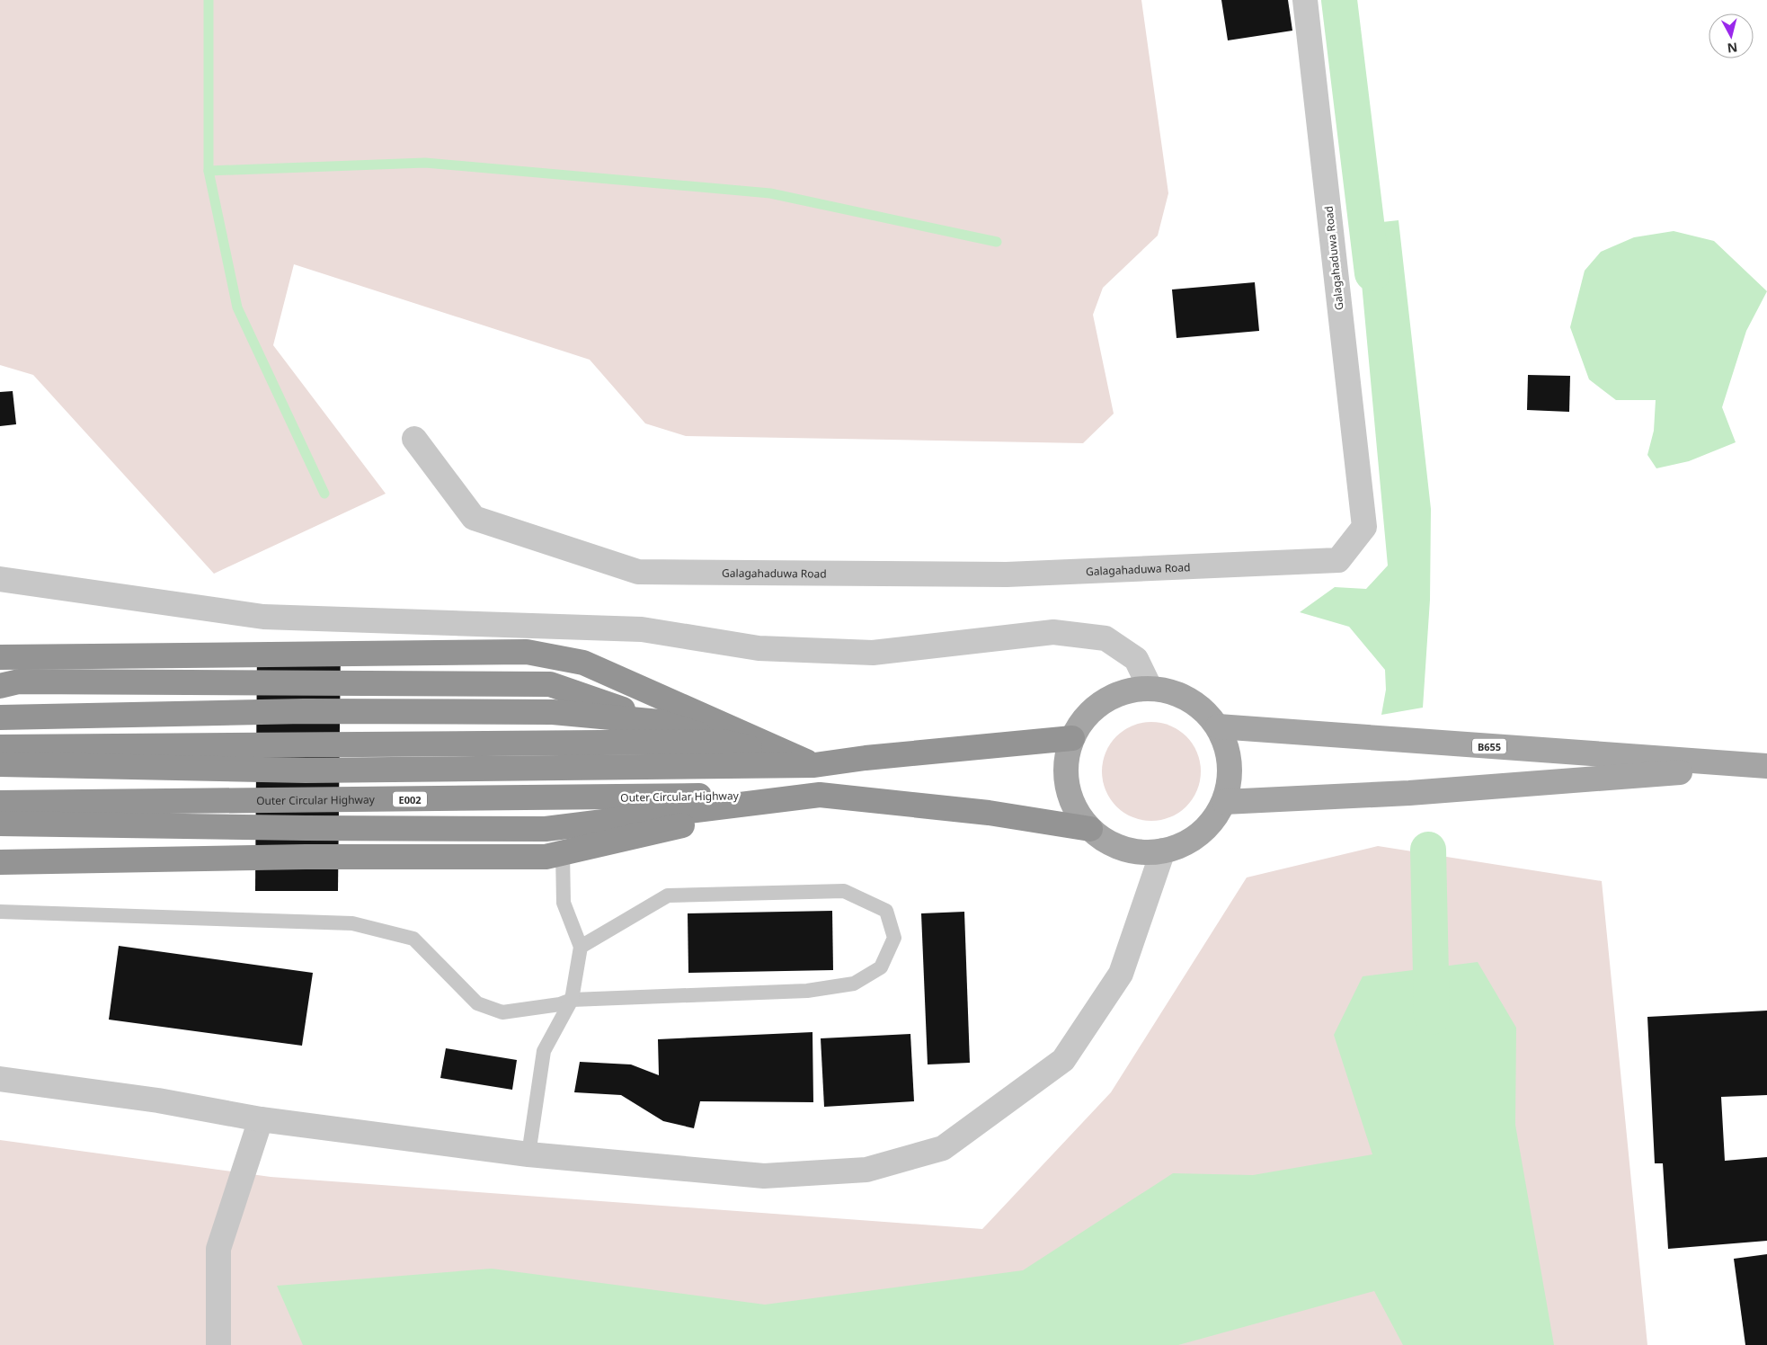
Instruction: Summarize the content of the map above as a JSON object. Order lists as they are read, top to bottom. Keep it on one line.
{"streets":{"highway":["Outer Circular Highway","E002"],"main road":["B655"],"street":["Galagahaduwa Road"]},"north":"bottom"}
